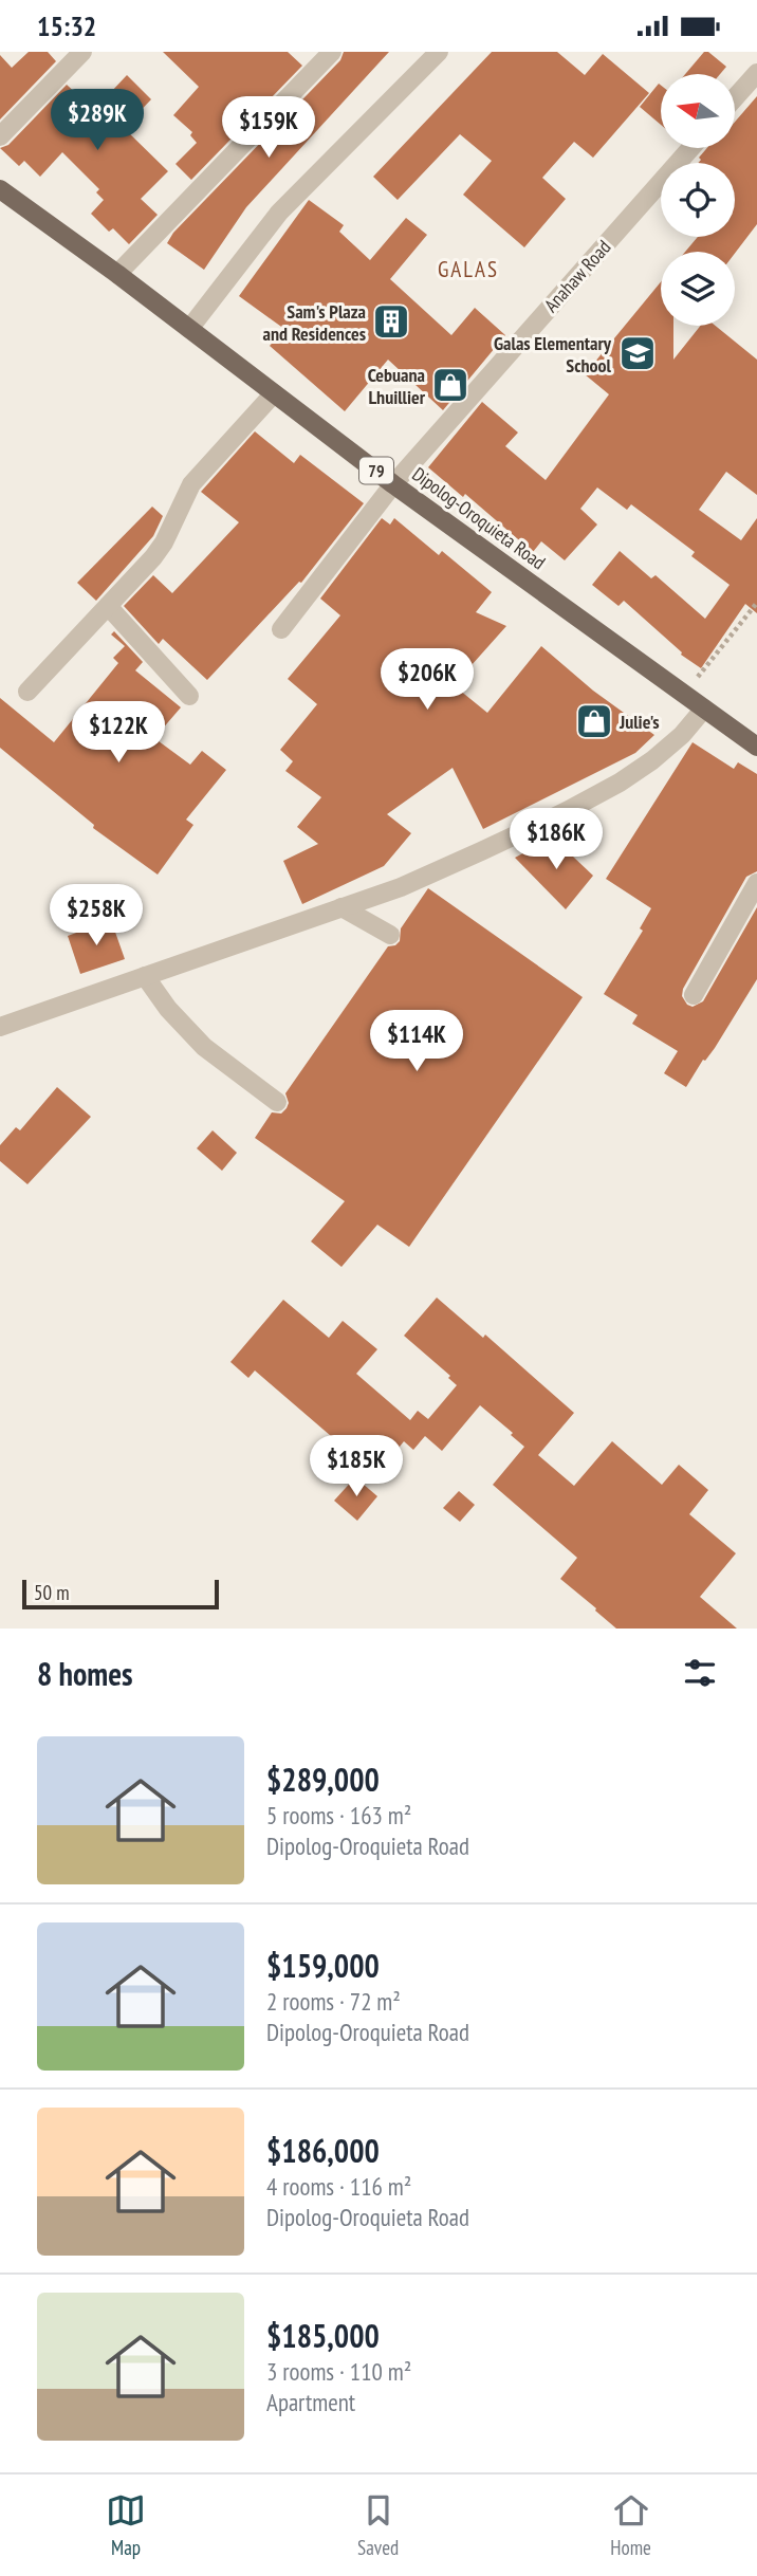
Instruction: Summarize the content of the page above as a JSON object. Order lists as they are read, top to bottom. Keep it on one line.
{"streets":{"main road":["79","Dipolog-Oroquieta Road"],"street":["Anahaw Road"]},"crossings":[["Anahaw Road","Dipolog-Oroquieta Road"]],"districts":["GALAS"],"places":{"building":["Sam's Plaza and Residences"],"school or university":["Galas Elementary School"],"shop":["Cebuana Lhuillier","Julie's"]},"scale_bar":"50 m","north":"left","page":{"status":"15:32","price":["$289K","$159K","$206K","$122K","$186K","$258K","$114K","$185K"],"scale":"50 m","heading":"8 homes","list":[{"name":"$289,000","note":"5 rooms · 163 m² · Dipolog-Oroquieta Road"},{"name":"$159,000","note":"2 rooms · 72 m² · Dipolog-Oroquieta Road"},{"name":"$186,000","note":"4 rooms · 116 m² · Dipolog-Oroquieta Road"},{"name":"$185,000","note":"3 rooms · 110 m² · Apartment"}],"tabs":["Map","Saved","Home"]}}
